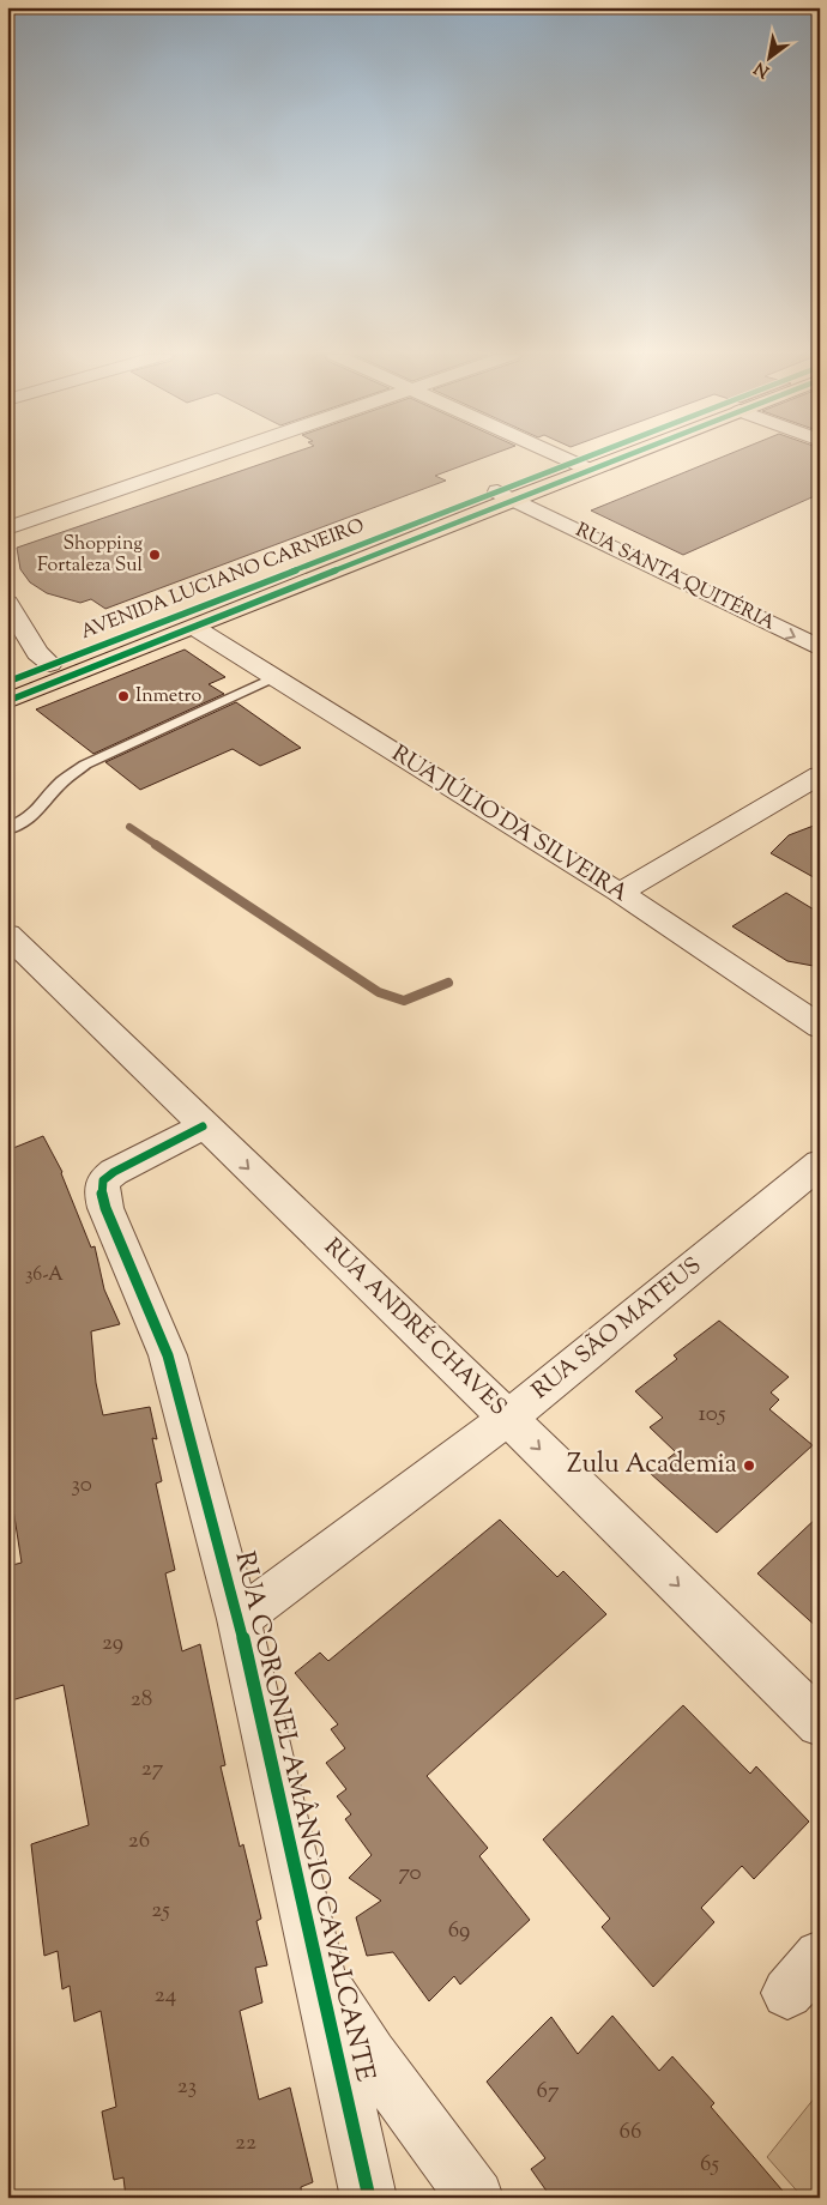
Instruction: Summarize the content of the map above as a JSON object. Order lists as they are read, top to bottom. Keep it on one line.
{"streets":{"main road":["AVENIDA LUCIANO CARNEIRO"],"street":["RUA SANTA QUITÉRIA","RUA JÚLIO DA SILVEIRA","RUA ANDRÉ CHAVES","RUA SÃO MATEUS","RUA CORONEL AMÂNCIO CAVALCANTE"]},"crossings":[["RUA SANTA QUITÉRIA","AVENIDA LUCIANO CARNEIRO"],["AVENIDA LUCIANO CARNEIRO","RUA JÚLIO DA SILVEIRA"],["RUA ANDRÉ CHAVES","RUA SÃO MATEUS"],["RUA ANDRÉ CHAVES","RUA CORONEL AMÂNCIO CAVALCANTE"],["RUA SÃO MATEUS","RUA CORONEL AMÂNCIO CAVALCANTE"]],"one_way":["RUA SANTA QUITÉRIA","RUA ANDRÉ CHAVES"],"places":["Shopping Fortaleza Sul","Inmetro","Zulu Academia"],"house_numbers":["36-A","105","30","29","28","27","26","70","25","69","24","23","67","66","22","65"],"north":"bottom left"}
